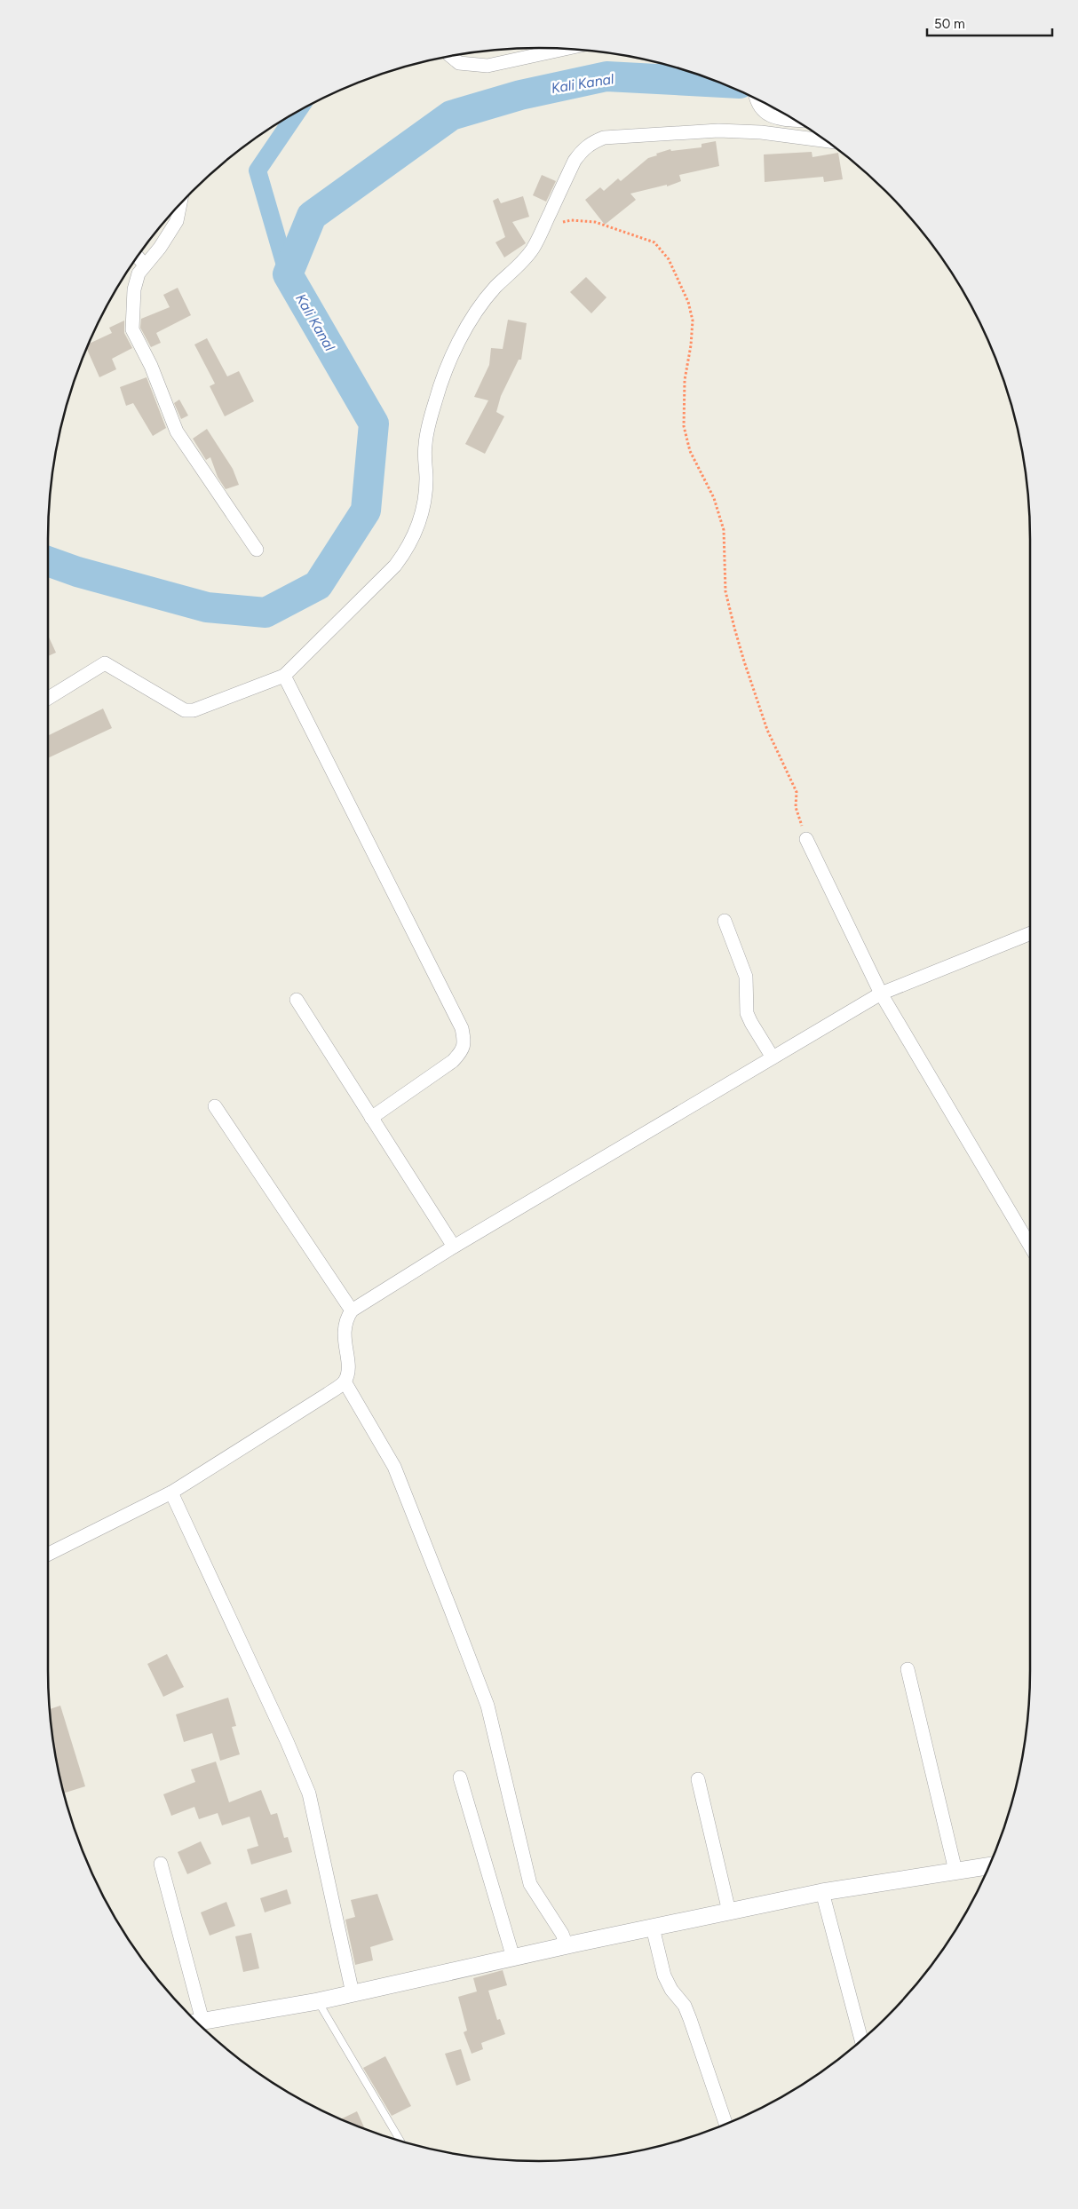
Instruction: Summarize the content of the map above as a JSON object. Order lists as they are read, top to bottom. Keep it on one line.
{"water":["Kali Kanal"],"scale_bar":"50 m"}
